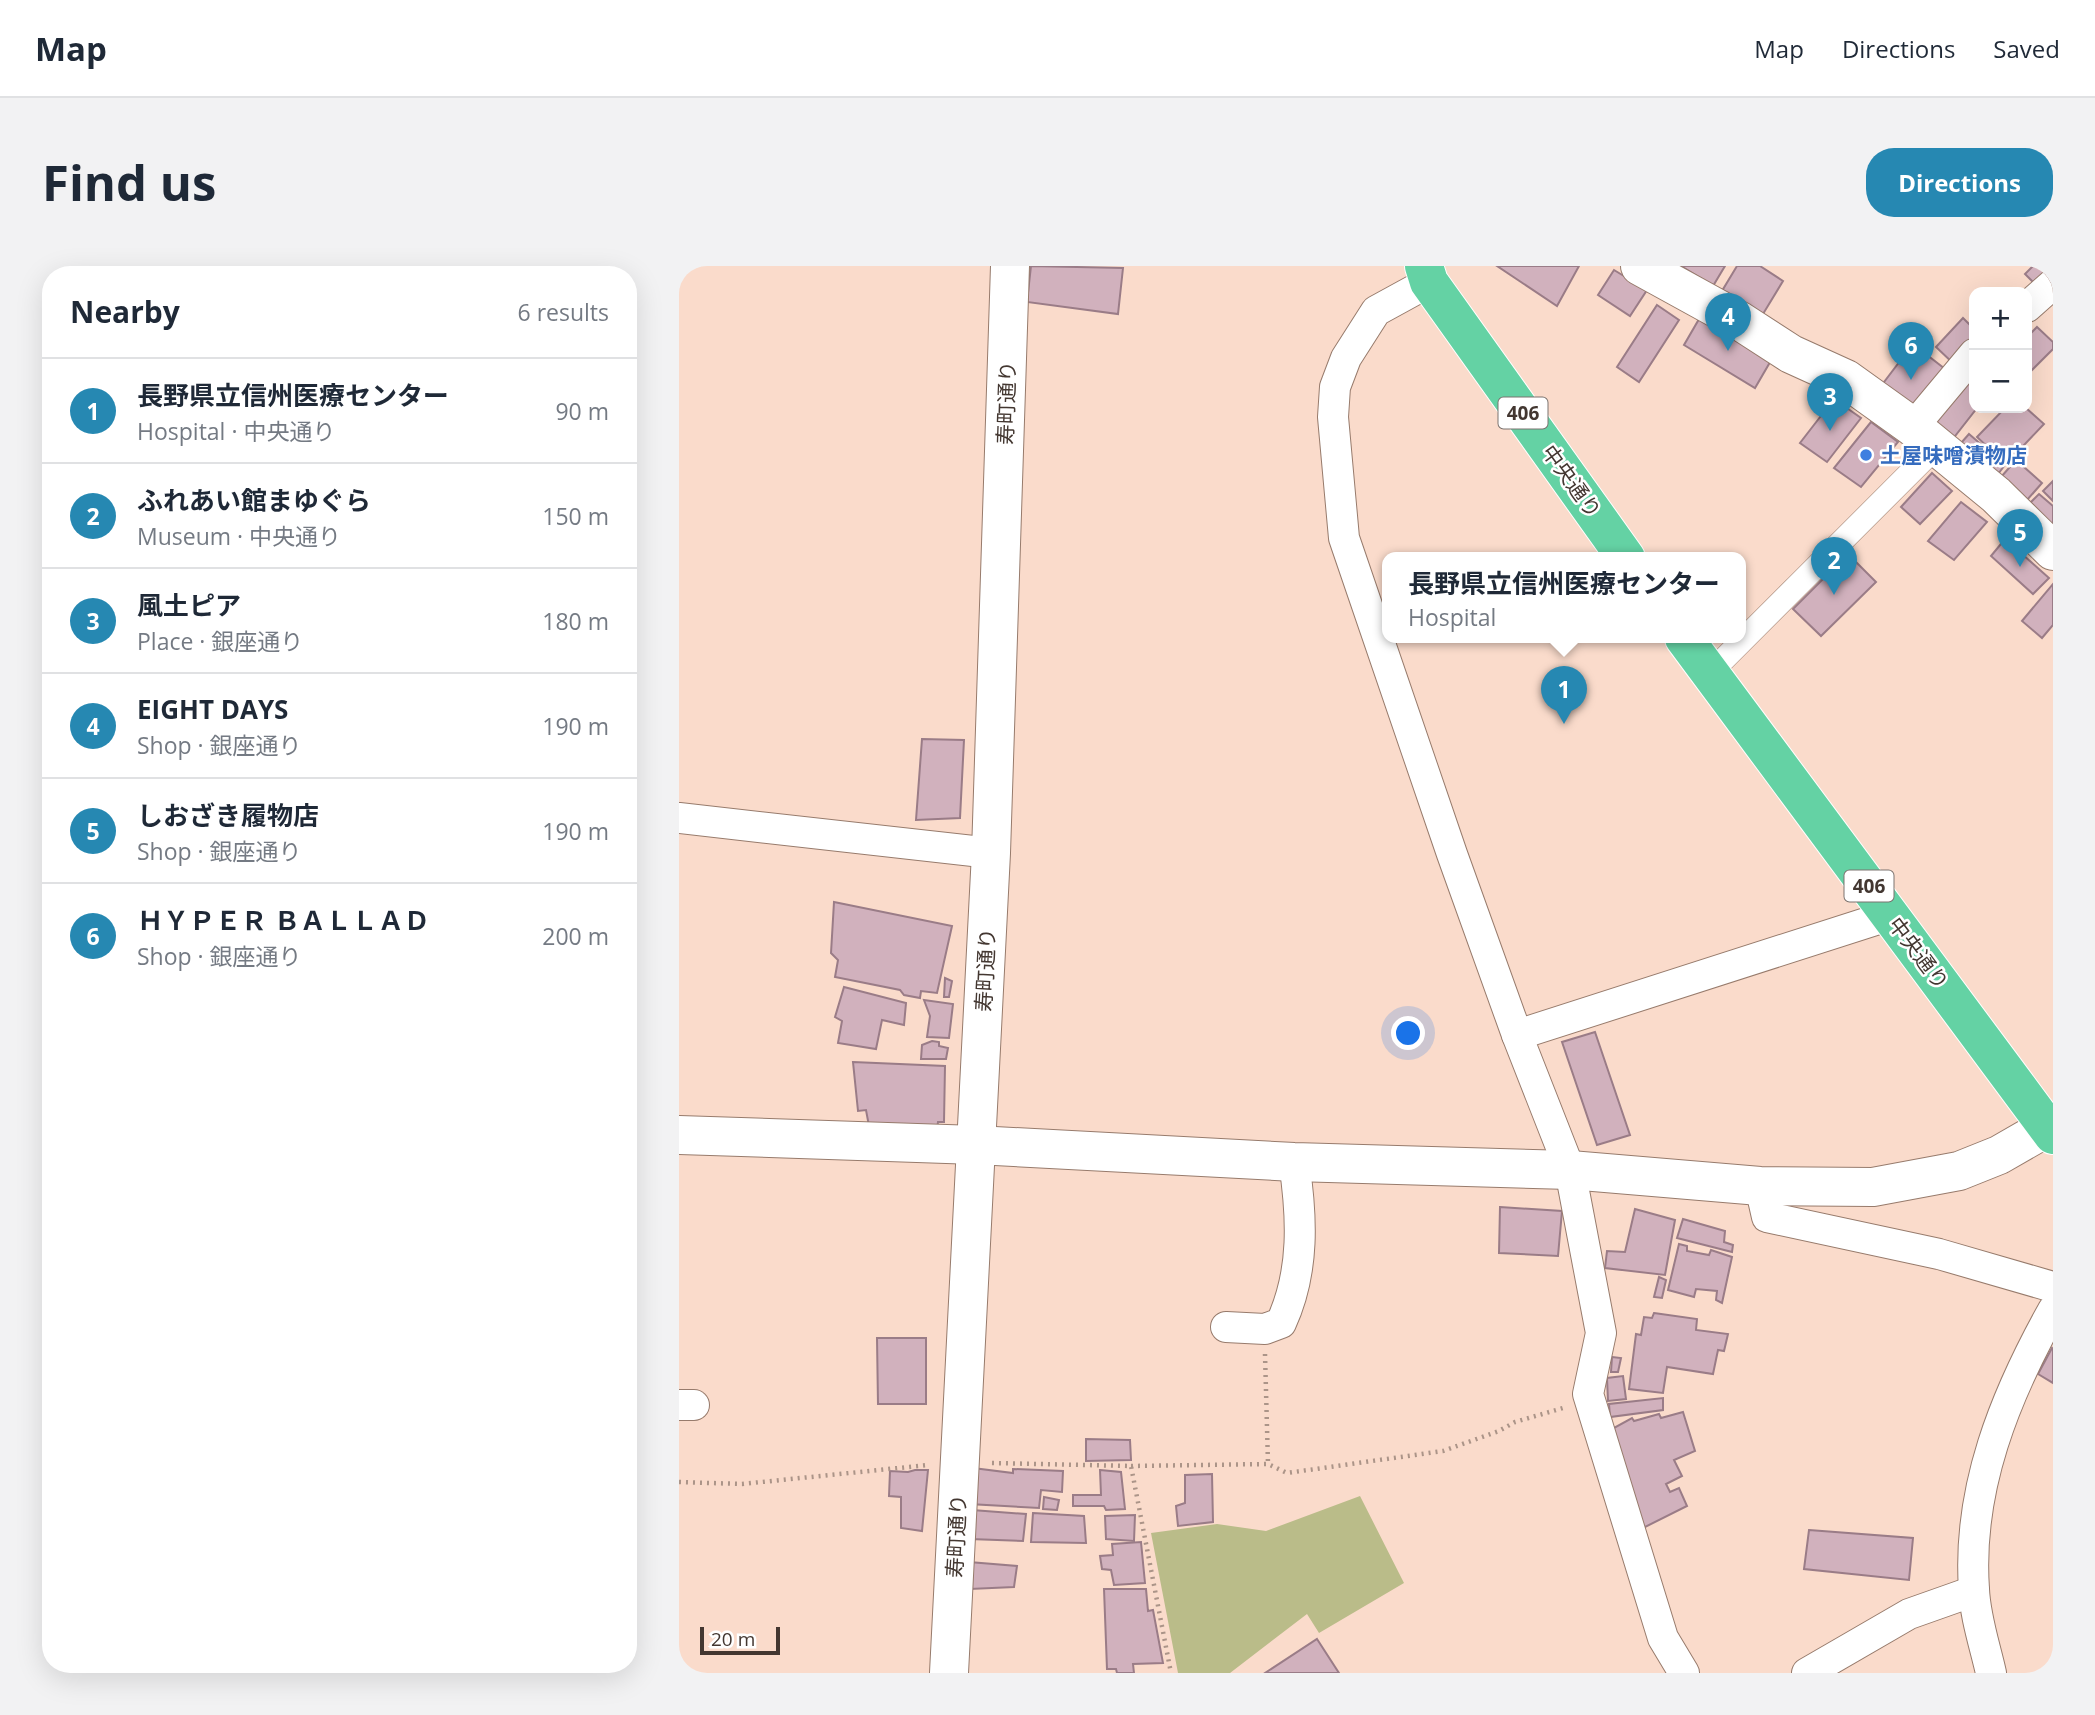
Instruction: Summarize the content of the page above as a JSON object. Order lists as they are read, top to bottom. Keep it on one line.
{"streets":{"highway":["406","中央通り"],"street":["寿町通り"]},"places":["土屋味噌漬物店"],"scale_bar":"20 m","page":{"header":"Map","nav":["Map","Directions","Saved"],"buttons":"Directions","title":"Find us","heading":["Nearby","6 results"],"map_buttons":["+","−"],"pins":["4","6","3","5","2","1"],"list":[{"mark":"1","name":"長野県立信州医療センター","note":"Hospital · 中央通り","value":"90 m"},{"mark":"2","name":"ふれあい館まゆぐら","note":"Museum · 中央通り","value":"150 m"},{"mark":"3","name":"風土ピア","note":"Place · 銀座通り","value":"180 m"},{"mark":"4","name":"EIGHT DAYS","note":"Shop · 銀座通り","value":"190 m"},{"mark":"5","name":"しおざき履物店","note":"Shop · 銀座通り","value":"190 m"},{"mark":"6","name":"ＨＹＰＥＲ ＢＡＬＬＡＤ","note":"Shop · 銀座通り","value":"200 m"}],"popup":["長野県立信州医療センター","Hospital"],"scale":"20 m"}}
